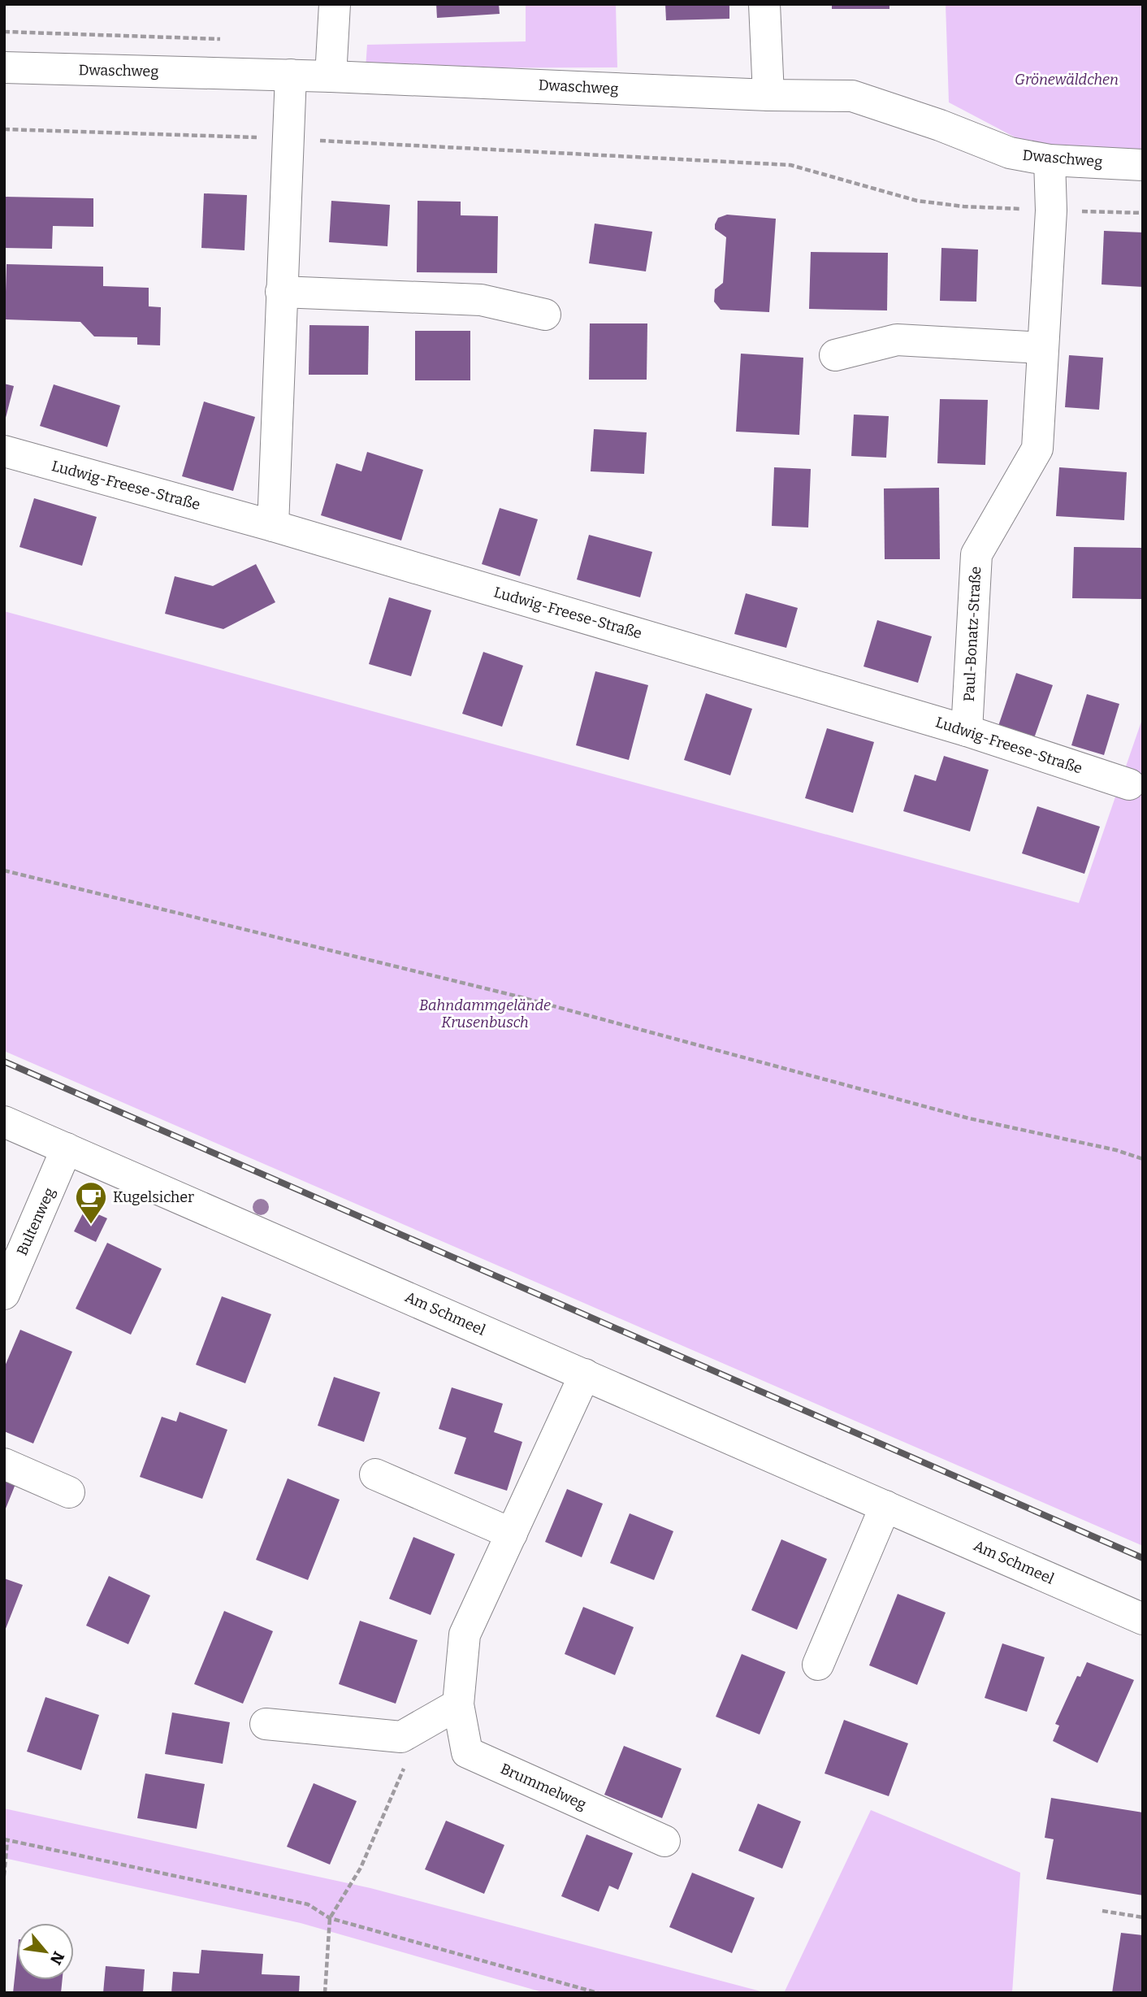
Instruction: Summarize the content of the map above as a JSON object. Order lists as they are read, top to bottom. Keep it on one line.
{"streets":{"street":["Dwaschweg","Ludwig-Freese-Straße","Paul-Bonatz-Straße","Bultenweg","Am Schmeel","Brummelweg"]},"crossings":[["Dwaschweg","Paul-Bonatz-Straße"],["Ludwig-Freese-Straße","Paul-Bonatz-Straße"],["Bultenweg","Am Schmeel"],["Am Schmeel","Brummelweg"]],"parks":["Grönewäldchen","Bahndammgelände Krusenbusch"],"places":{"cafe":["Kugelsicher"]},"north":"bottom right"}
